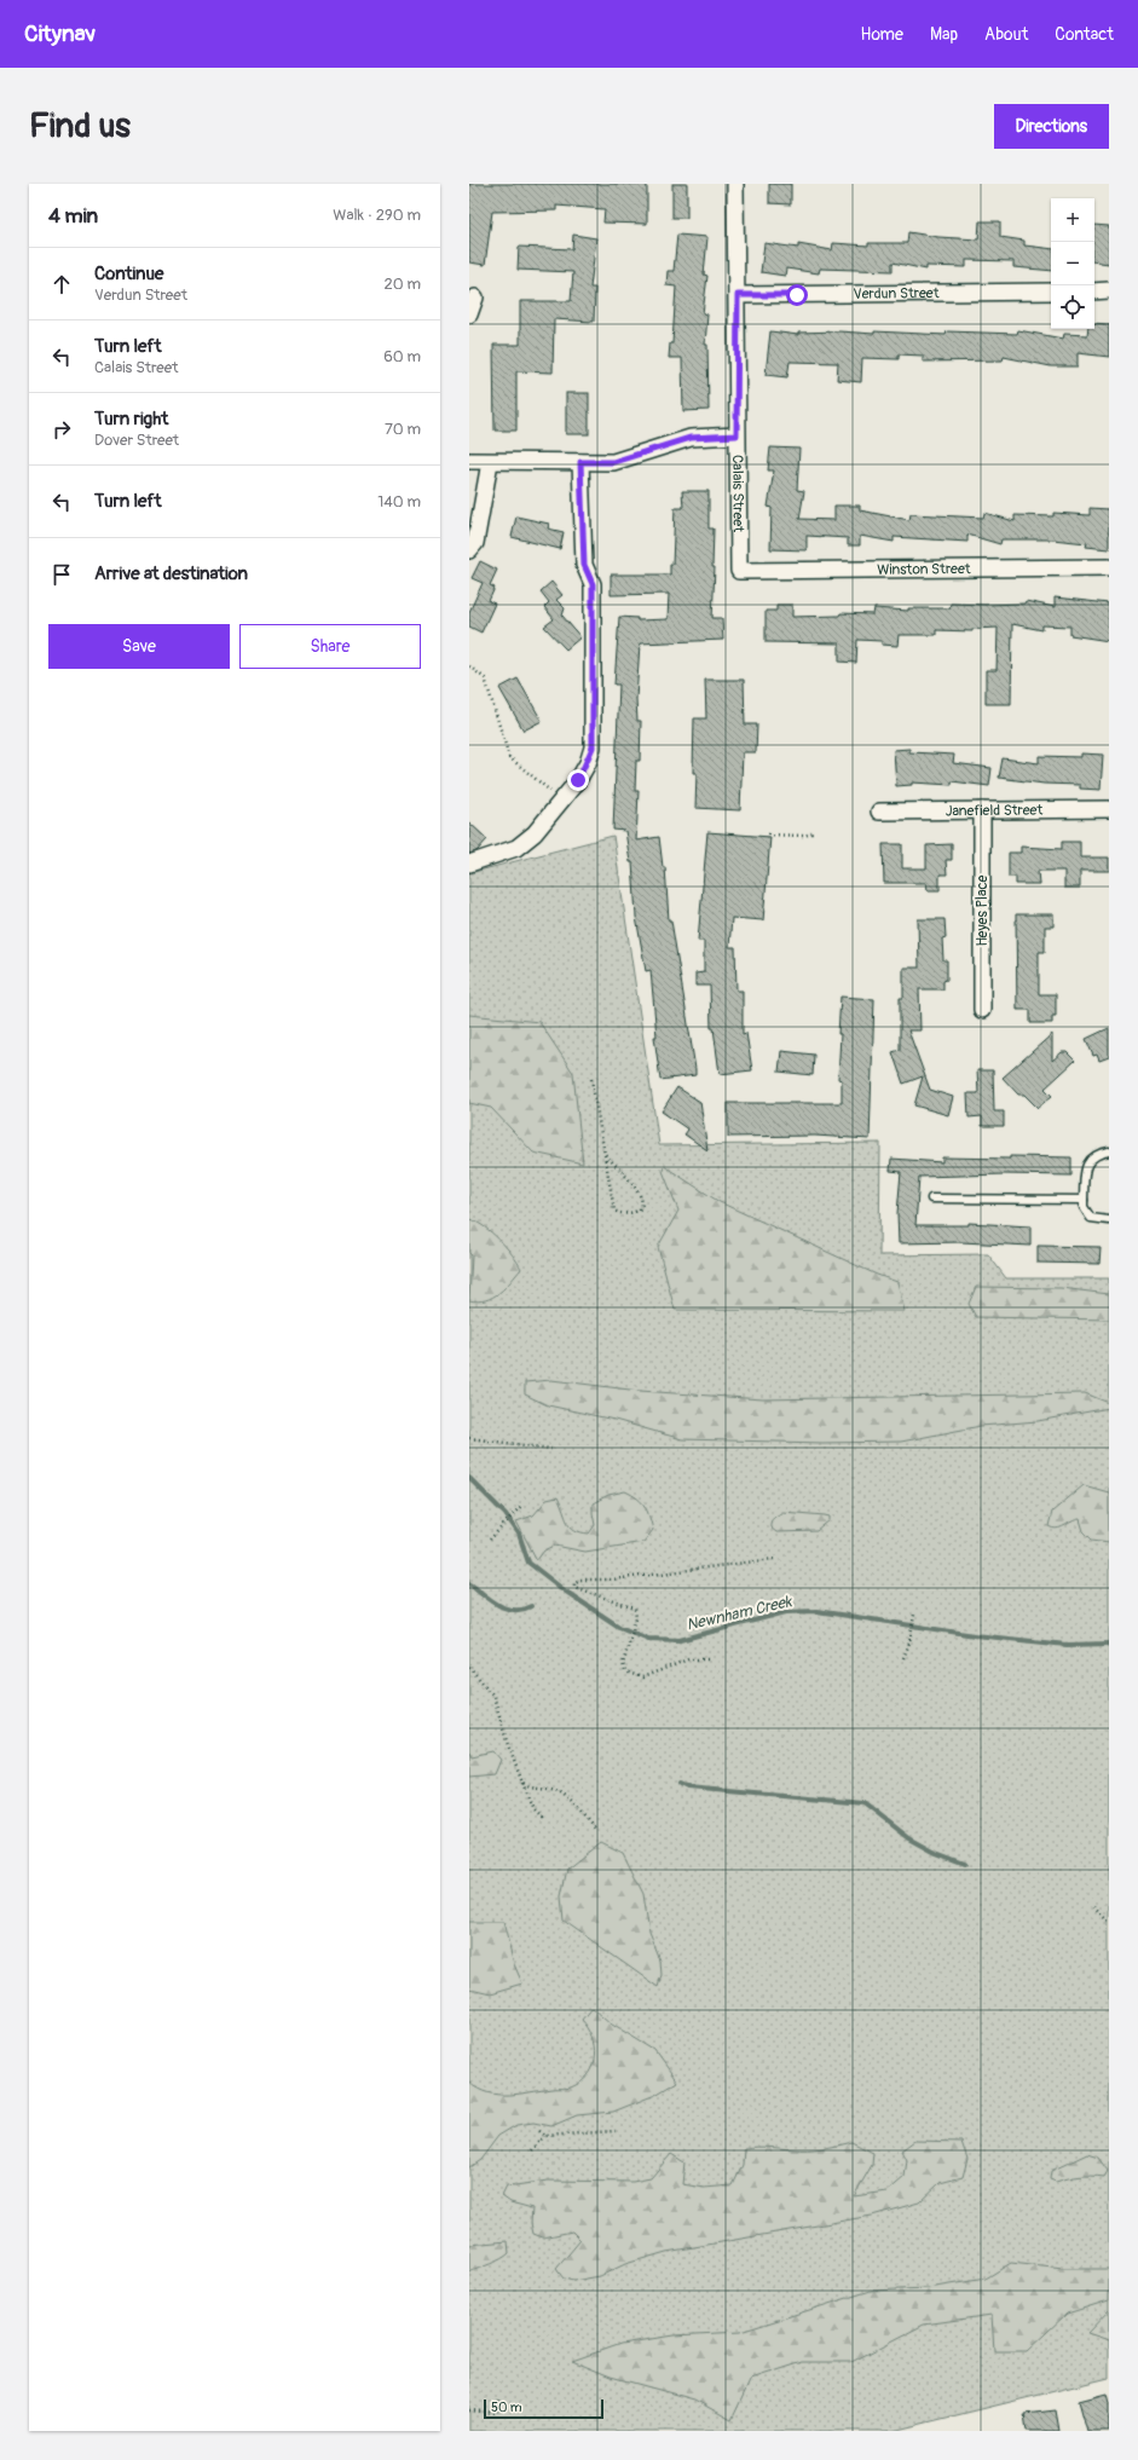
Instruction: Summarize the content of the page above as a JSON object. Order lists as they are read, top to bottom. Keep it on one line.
{"streets":{"street":["Verdun Street","Calais Street","Winston Street","Janefield Street","Heyes Place"]},"crossings":[["Verdun Street","Calais Street"],["Calais Street","Winston Street"],["Janefield Street","Heyes Place"]],"water":["Newnham Creek"],"scale_bar":"50 m","page":{"header":"Citynav","nav":["Home","Map","About","Contact"],"buttons":["Directions",["Save","Share"]],"title":"Find us","heading":["4 min","Walk · 290 m"],"map_buttons":["+","−"],"list":[["Continue","Verdun Street","20 m"],["Turn left","Calais Street","60 m"],["Turn right","Dover Street","70 m"],["Turn left","140 m"],"Arrive at destination"],"scale":"50 m"}}
